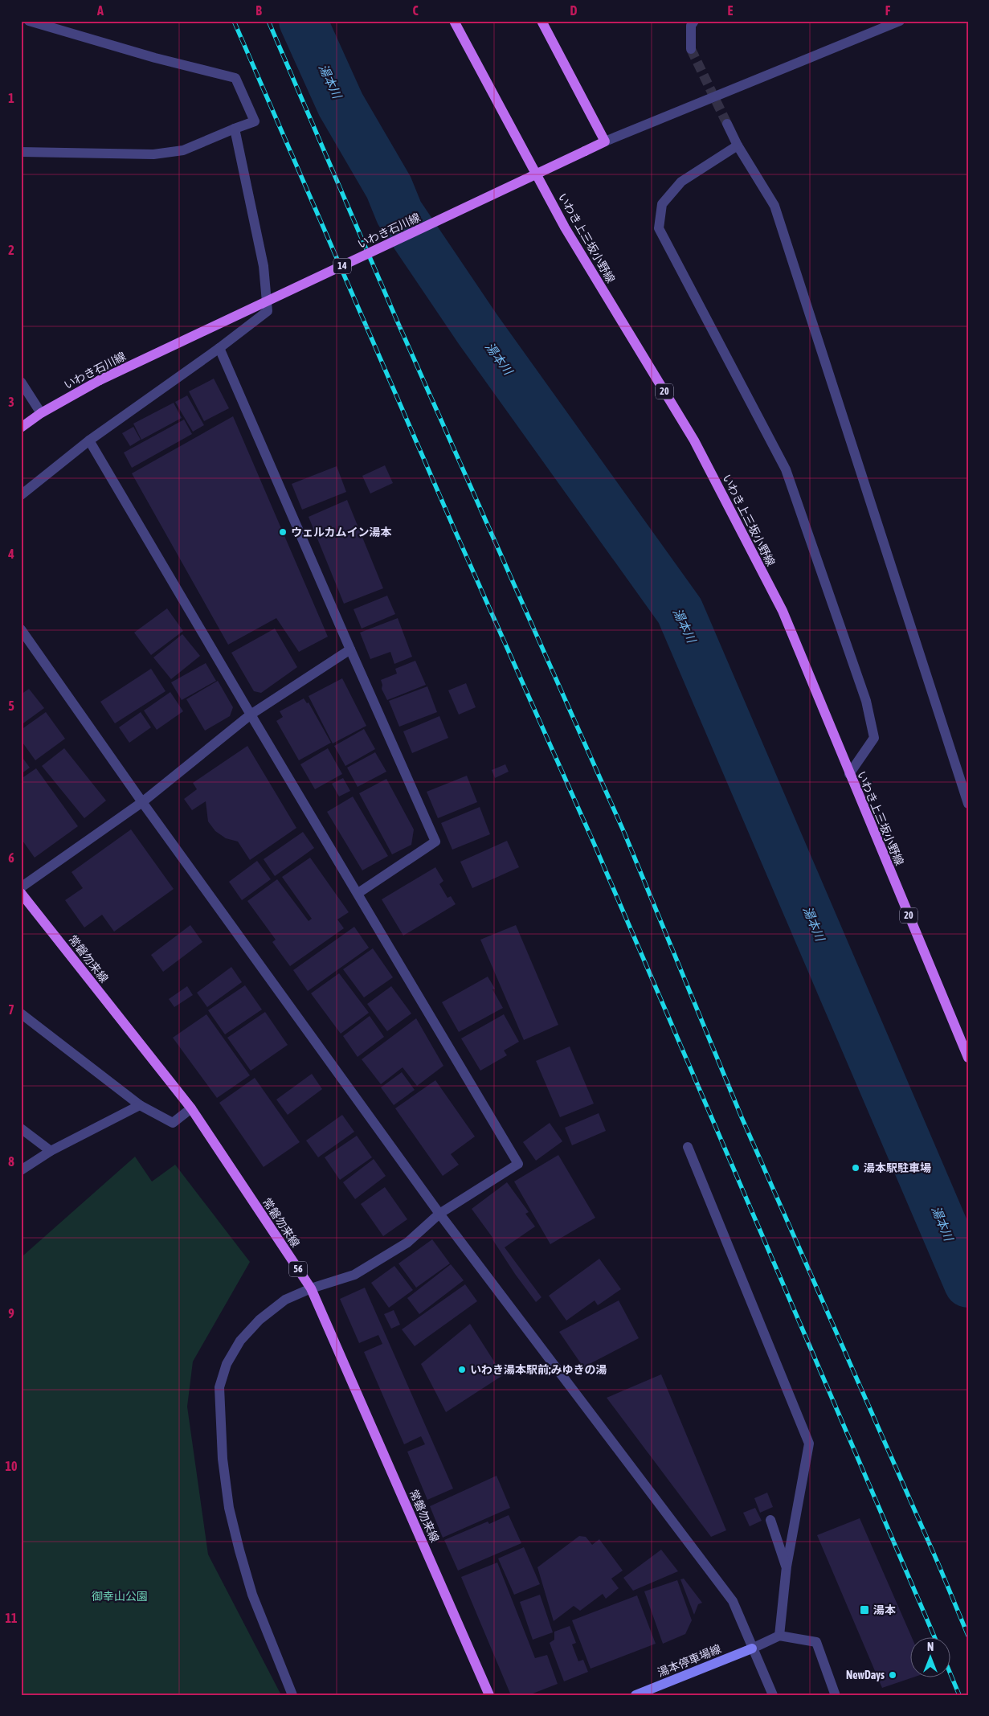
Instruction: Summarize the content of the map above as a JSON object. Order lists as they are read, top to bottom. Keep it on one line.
{"streets":{"main road":["いわき石川線","いわき上三坂小野線","14","20","常磐勿来線","56","湯本停車場線"]},"water":["湯本川"],"parks":["御幸山公園"],"places":{"other":["ウェルカムイン湯本","湯本駅駐車場","いわき湯本駅前;みゆきの湯","NewDays"],"transit":["湯本"]},"north":"top","grid":{"columns":["A","B","C","D","E","F"],"rows":["1","2","3","4","5","6","7","8","9","10","11"]}}
